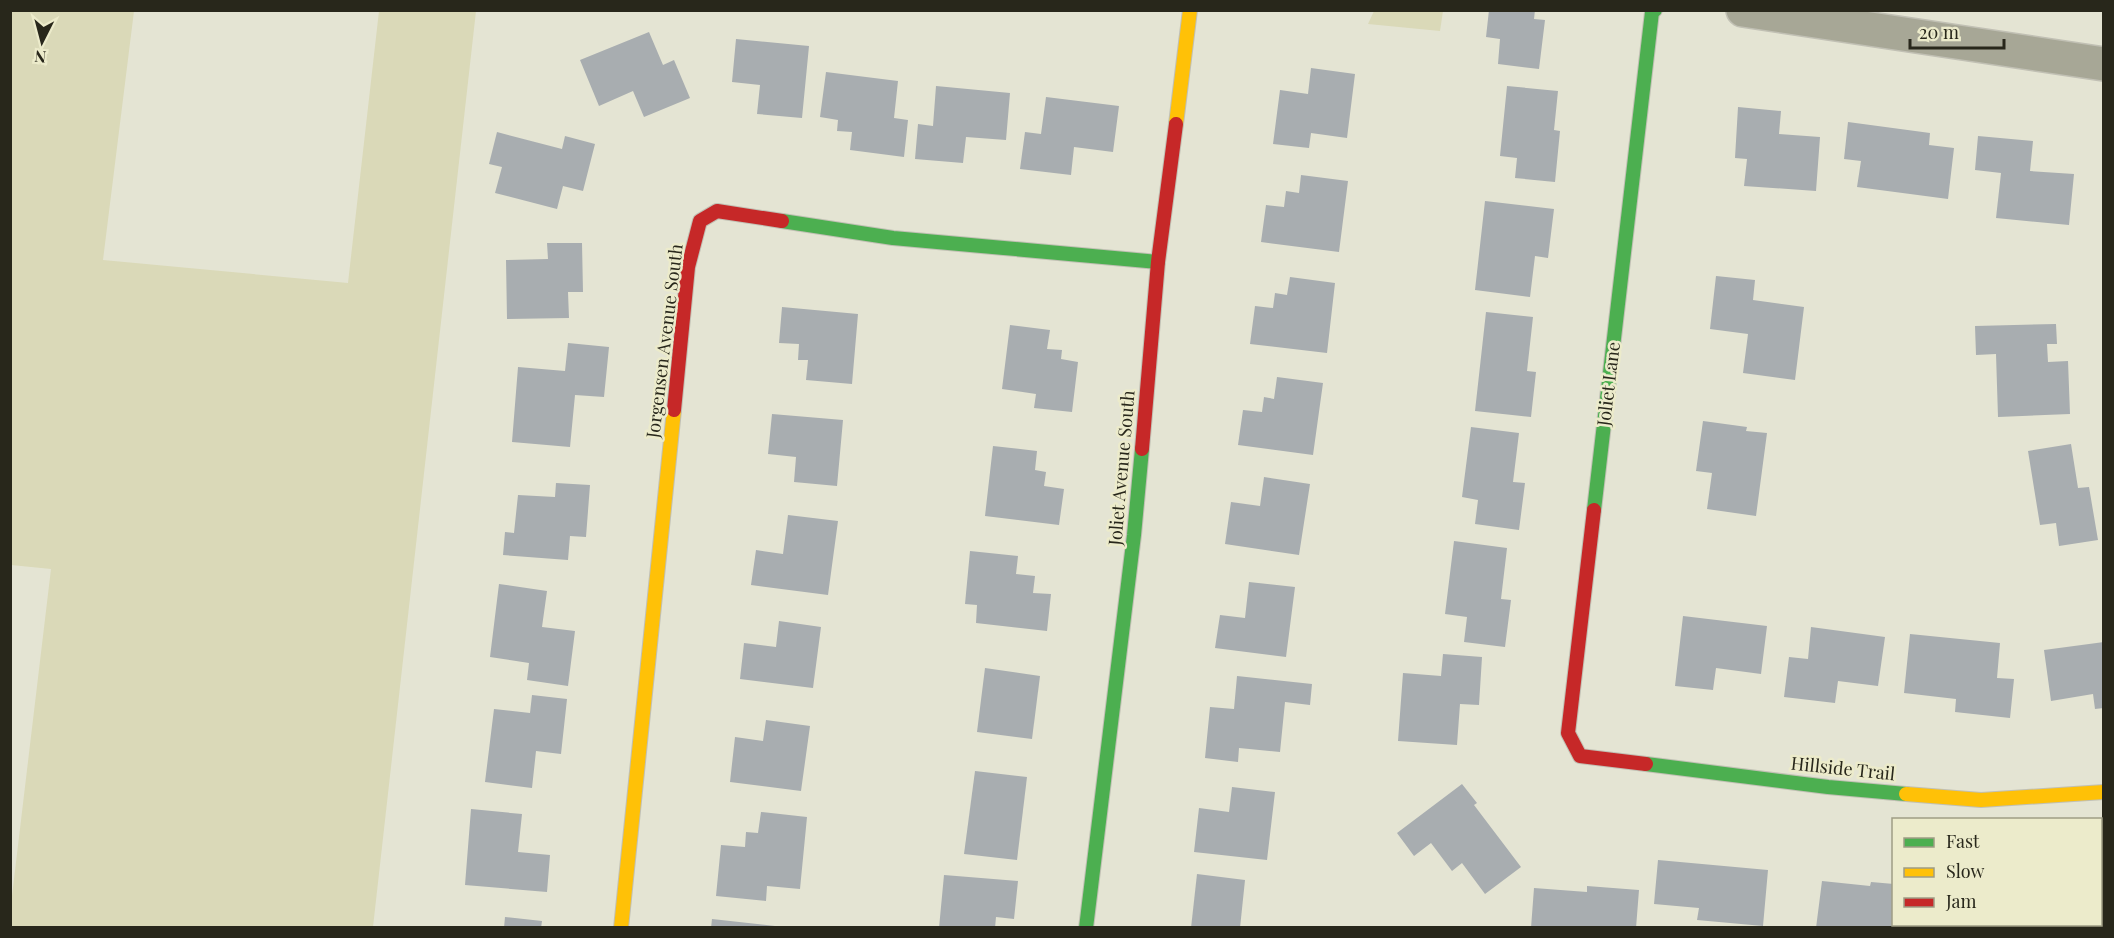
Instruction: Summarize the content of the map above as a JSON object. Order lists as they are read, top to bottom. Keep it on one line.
{"streets":{"street":["Jorgensen Avenue South","Joliet Lane","Joliet Avenue South","Hillside Trail"]},"crossings":[["Jorgensen Avenue South","Joliet Avenue South"],["Joliet Lane","Hillside Trail"]],"legend":["Fast","Slow","Jam"],"scale_bar":"20 m","north":"bottom"}
